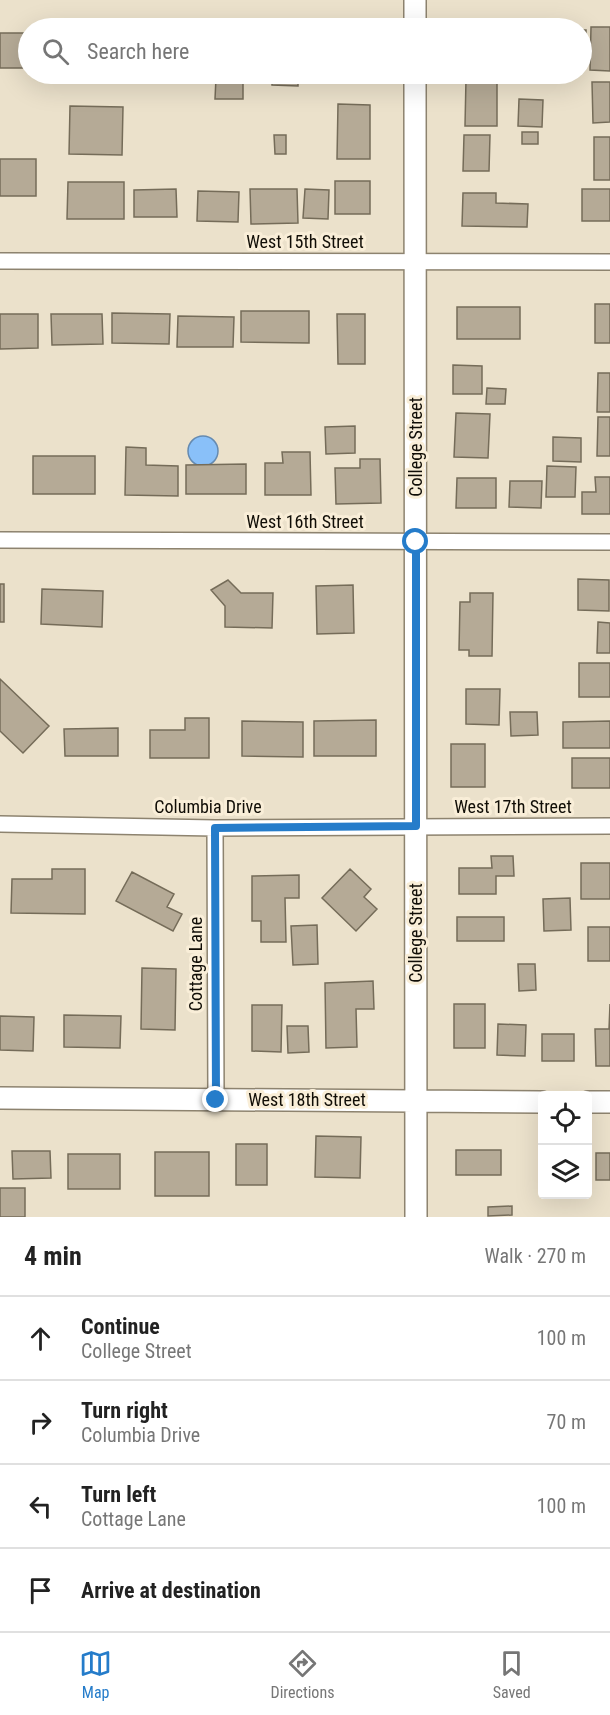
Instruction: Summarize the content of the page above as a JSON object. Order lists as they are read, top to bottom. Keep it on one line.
{"streets":{"street":["West 15th Street","College Street","West 16th Street","Columbia Drive","West 17th Street","Cottage Lane","West 18th Street"]},"crossings":[["West 15th Street","College Street"],["College Street","West 16th Street"],["College Street","Columbia Drive"],["College Street","West 17th Street"],["College Street","West 18th Street"],["Columbia Drive","West 17th Street"],["Columbia Drive","Cottage Lane"],["Cottage Lane","West 18th Street"]],"page":{"search":"Search here","heading":["4 min","Walk · 270 m"],"list":[["Continue","College Street","100 m"],["Turn right","Columbia Drive","70 m"],["Turn left","Cottage Lane","100 m"],"Arrive at destination"],"nav":["Map","Directions","Saved"]}}
